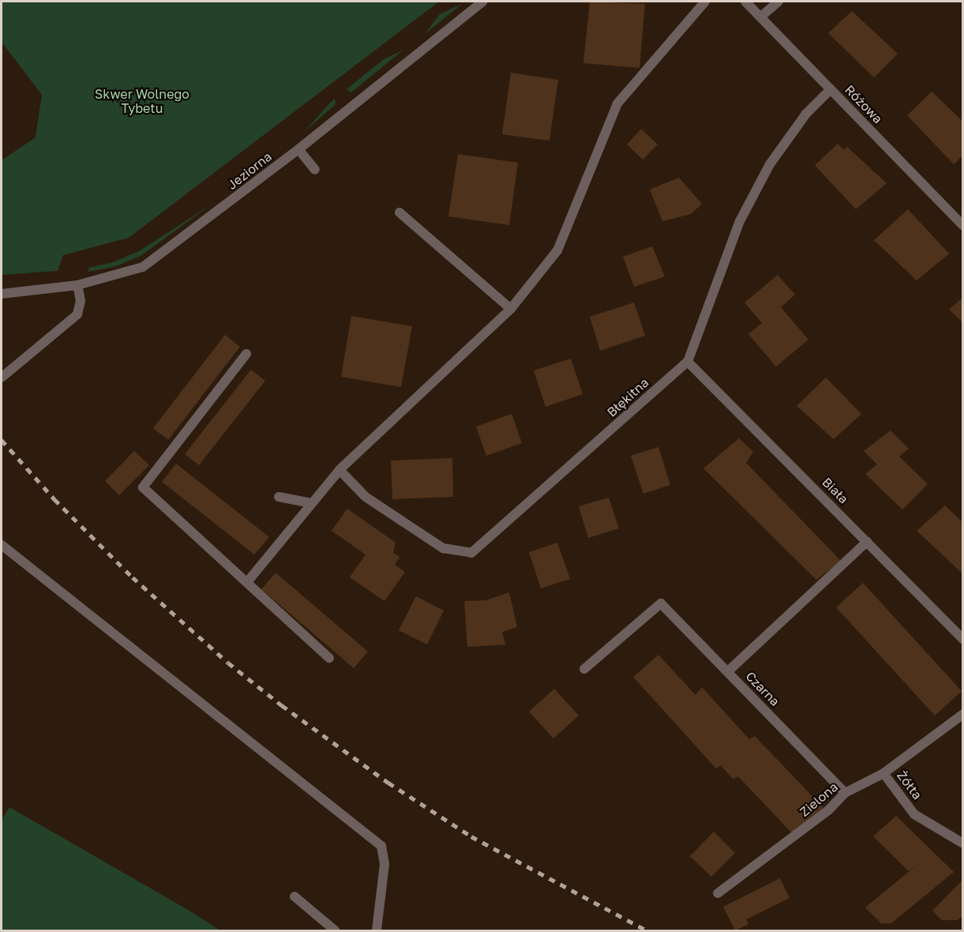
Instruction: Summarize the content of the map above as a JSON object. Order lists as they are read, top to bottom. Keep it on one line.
{"streets":{"street":["Różowa","Jeziorna","Błękitna","Biała","Czarna","Żółta","Zielona"]},"crossings":[["Różowa","Błękitna"],["Błękitna","Biała"],["Czarna","Zielona"],["Żółta","Zielona"]],"parks":["Skwer Wolnego Tybetu"]}
